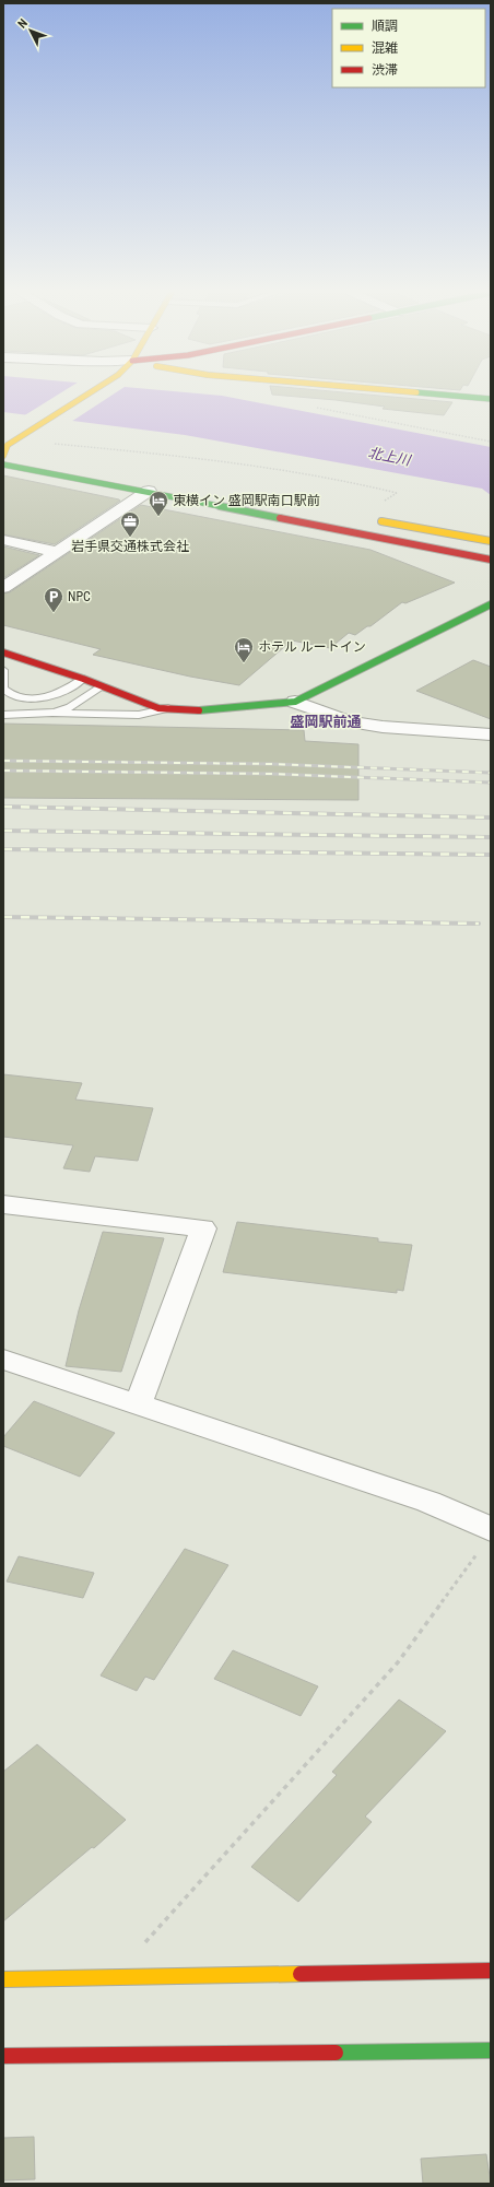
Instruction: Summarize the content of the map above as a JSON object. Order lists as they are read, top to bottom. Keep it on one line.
{"districts":["盛岡駅前通"],"water":["北上川"],"places":{"hotel":["東横イン 盛岡駅南口駅前","ホテル ルートイン"],"office":["岩手県交通株式会社"],"parking":["NPC"]},"legend":["順調","混雑","渋滞"],"north":"top left"}
